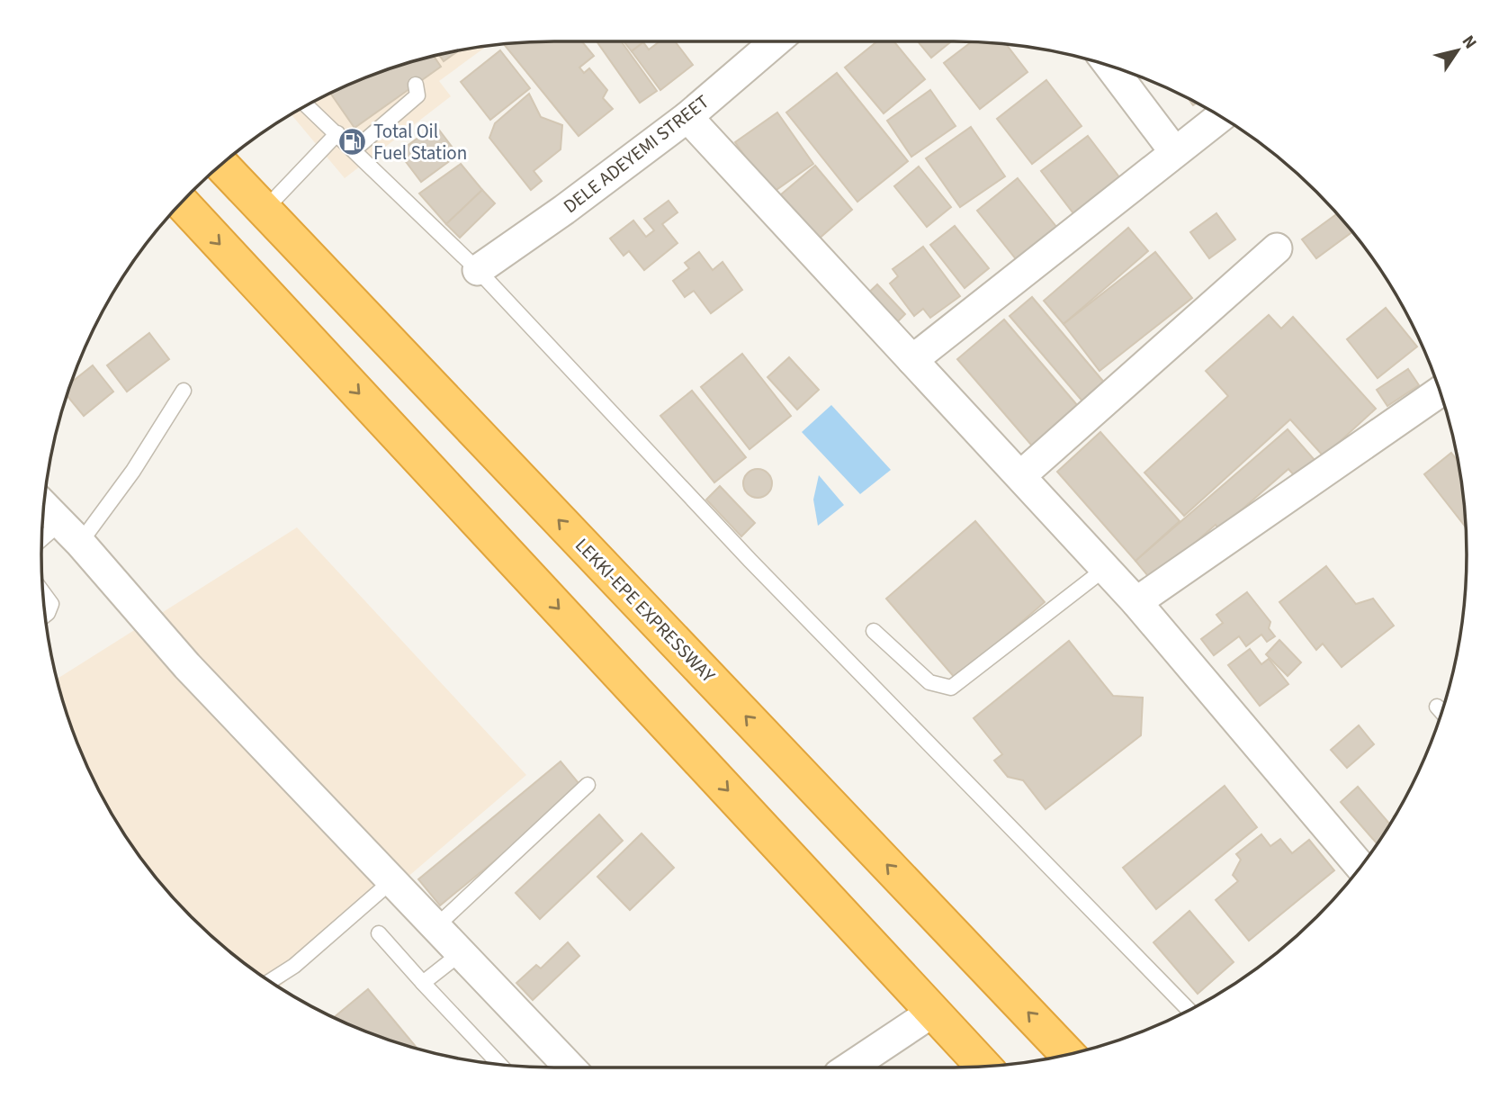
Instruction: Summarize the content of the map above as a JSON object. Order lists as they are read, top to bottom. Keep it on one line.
{"streets":{"highway":["LEKKI-EPE EXPRESSWAY"],"street":["DELE ADEYEMI STREET"]},"places":{"fuel station":["Total Oil Fuel Station"]},"north":"top right"}
